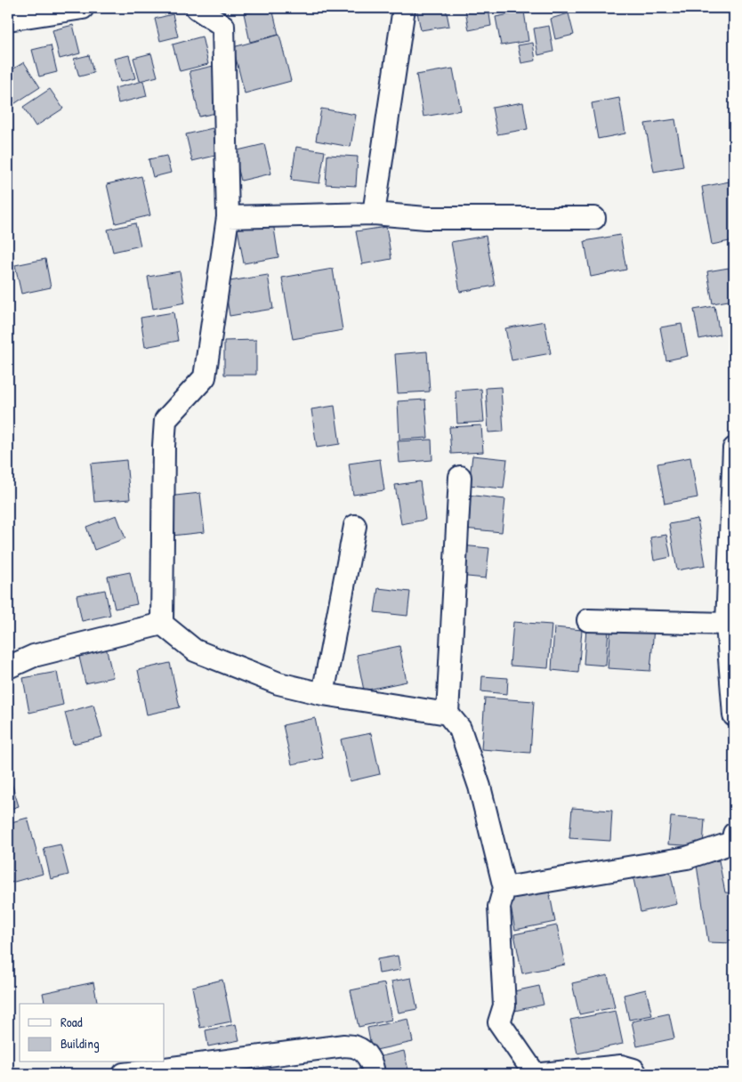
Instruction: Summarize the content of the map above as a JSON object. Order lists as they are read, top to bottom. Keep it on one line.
{"legend":["Road","Building"]}
